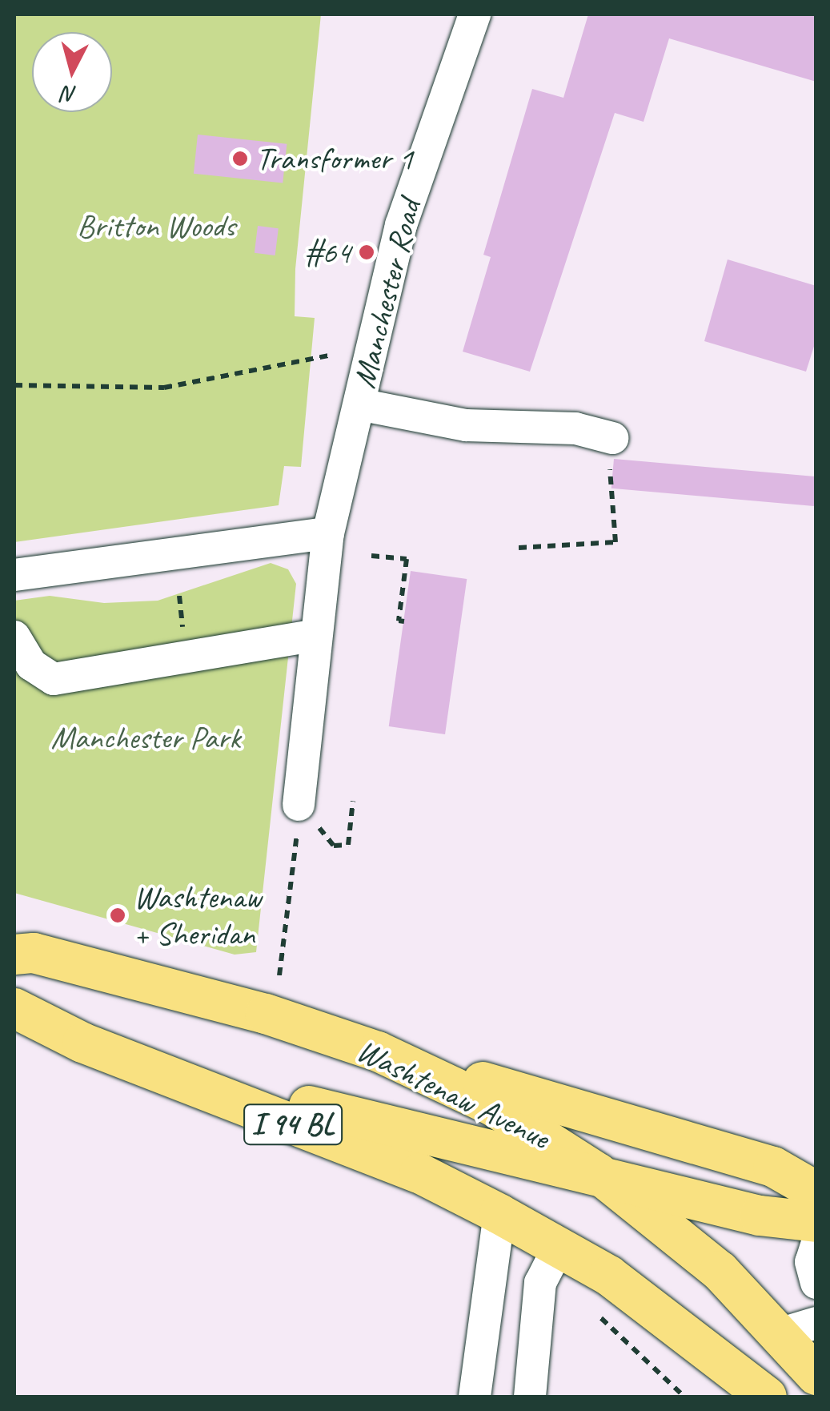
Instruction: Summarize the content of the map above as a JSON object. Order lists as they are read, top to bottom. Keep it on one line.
{"streets":{"main road":["Washtenaw Avenue","I 94 BL"],"street":["Manchester Road"]},"parks":["Britton Woods","Manchester Park"],"places":["Transformer 1","#64","Washtenaw + Sheridan"],"north":"bottom"}
